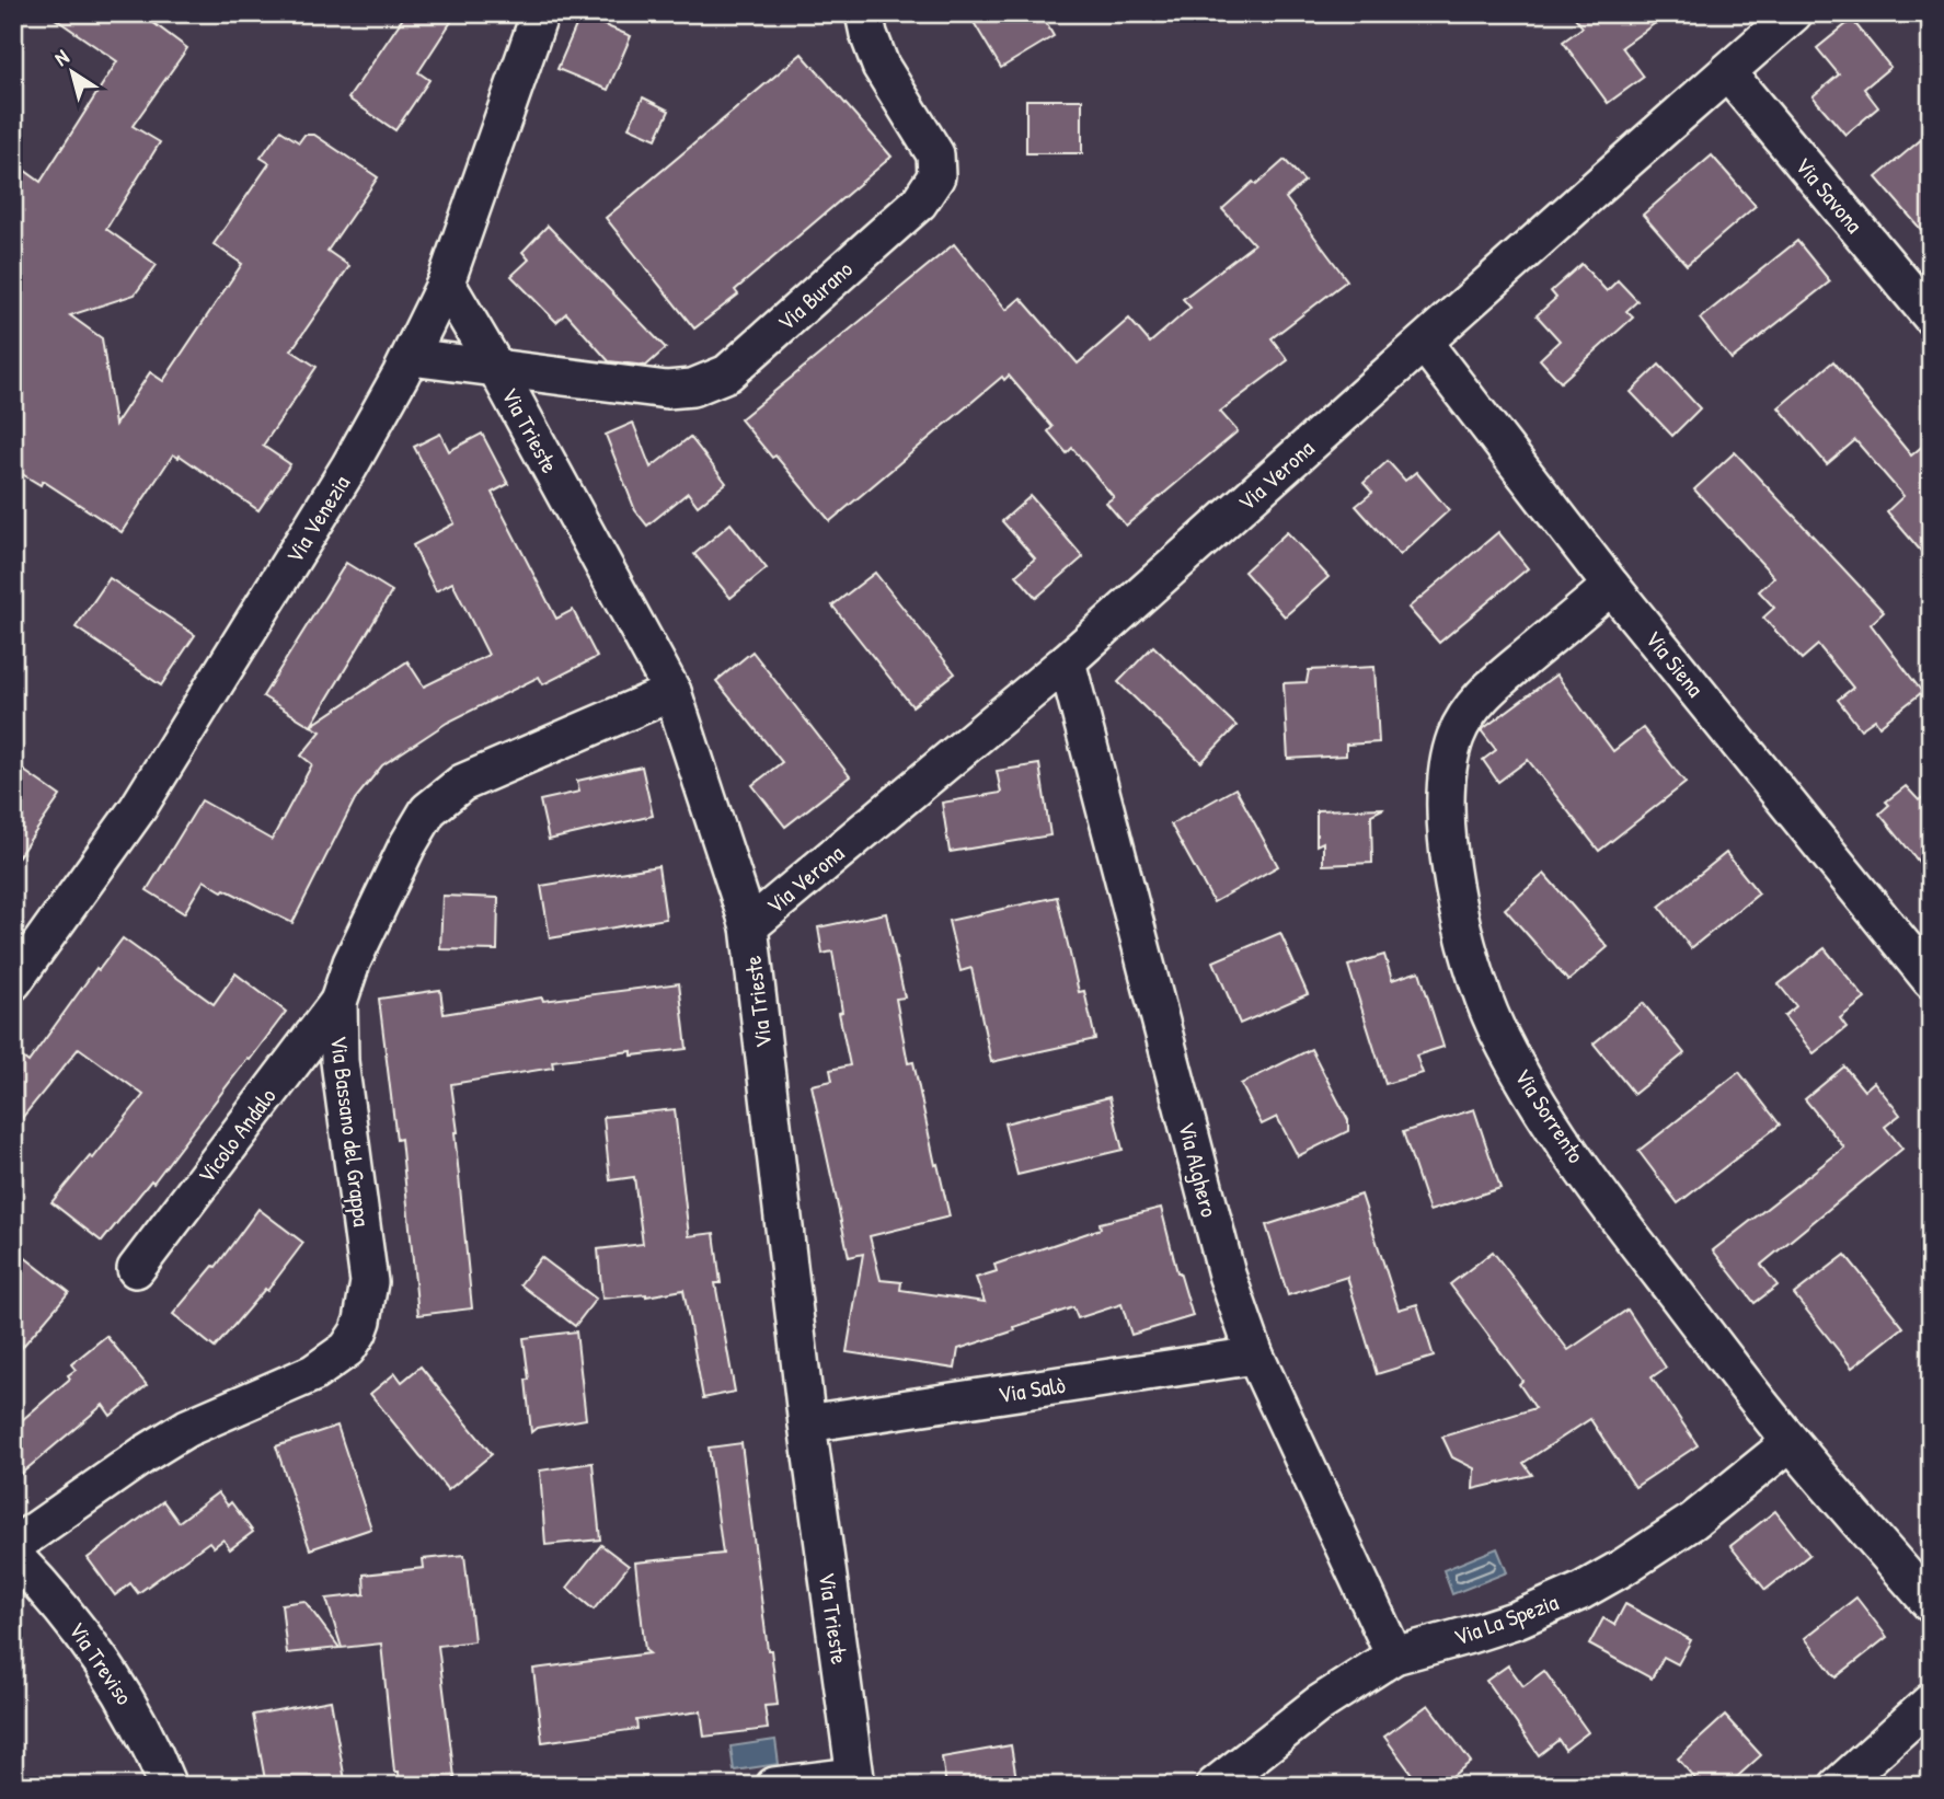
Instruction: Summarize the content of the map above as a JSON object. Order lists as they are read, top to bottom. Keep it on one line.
{"streets":{"street":["Via Savona","Via Burano","Via Trieste","Via Verona","Via Venezia","Via Siena","Via Sorrento","Via Bassano del Grappa","Vicolo Andalo","Via Alghero","Via Salò","Via La Spezia","Via Treviso"]},"crossings":[["Via Savona","Via Verona"],["Via Burano","Via Trieste"],["Via Burano","Via Venezia"],["Via Trieste","Via Verona"],["Via Trieste","Via Venezia"],["Via Trieste","Via Bassano del Grappa"],["Via Trieste","Via Salò"],["Via Verona","Via Siena"],["Via Verona","Via Alghero"],["Via Siena","Via Sorrento"],["Via Sorrento","Via La Spezia"],["Via Bassano del Grappa","Vicolo Andalo"],["Via Alghero","Via Salò"],["Via Alghero","Via La Spezia"]],"north":"top left"}
